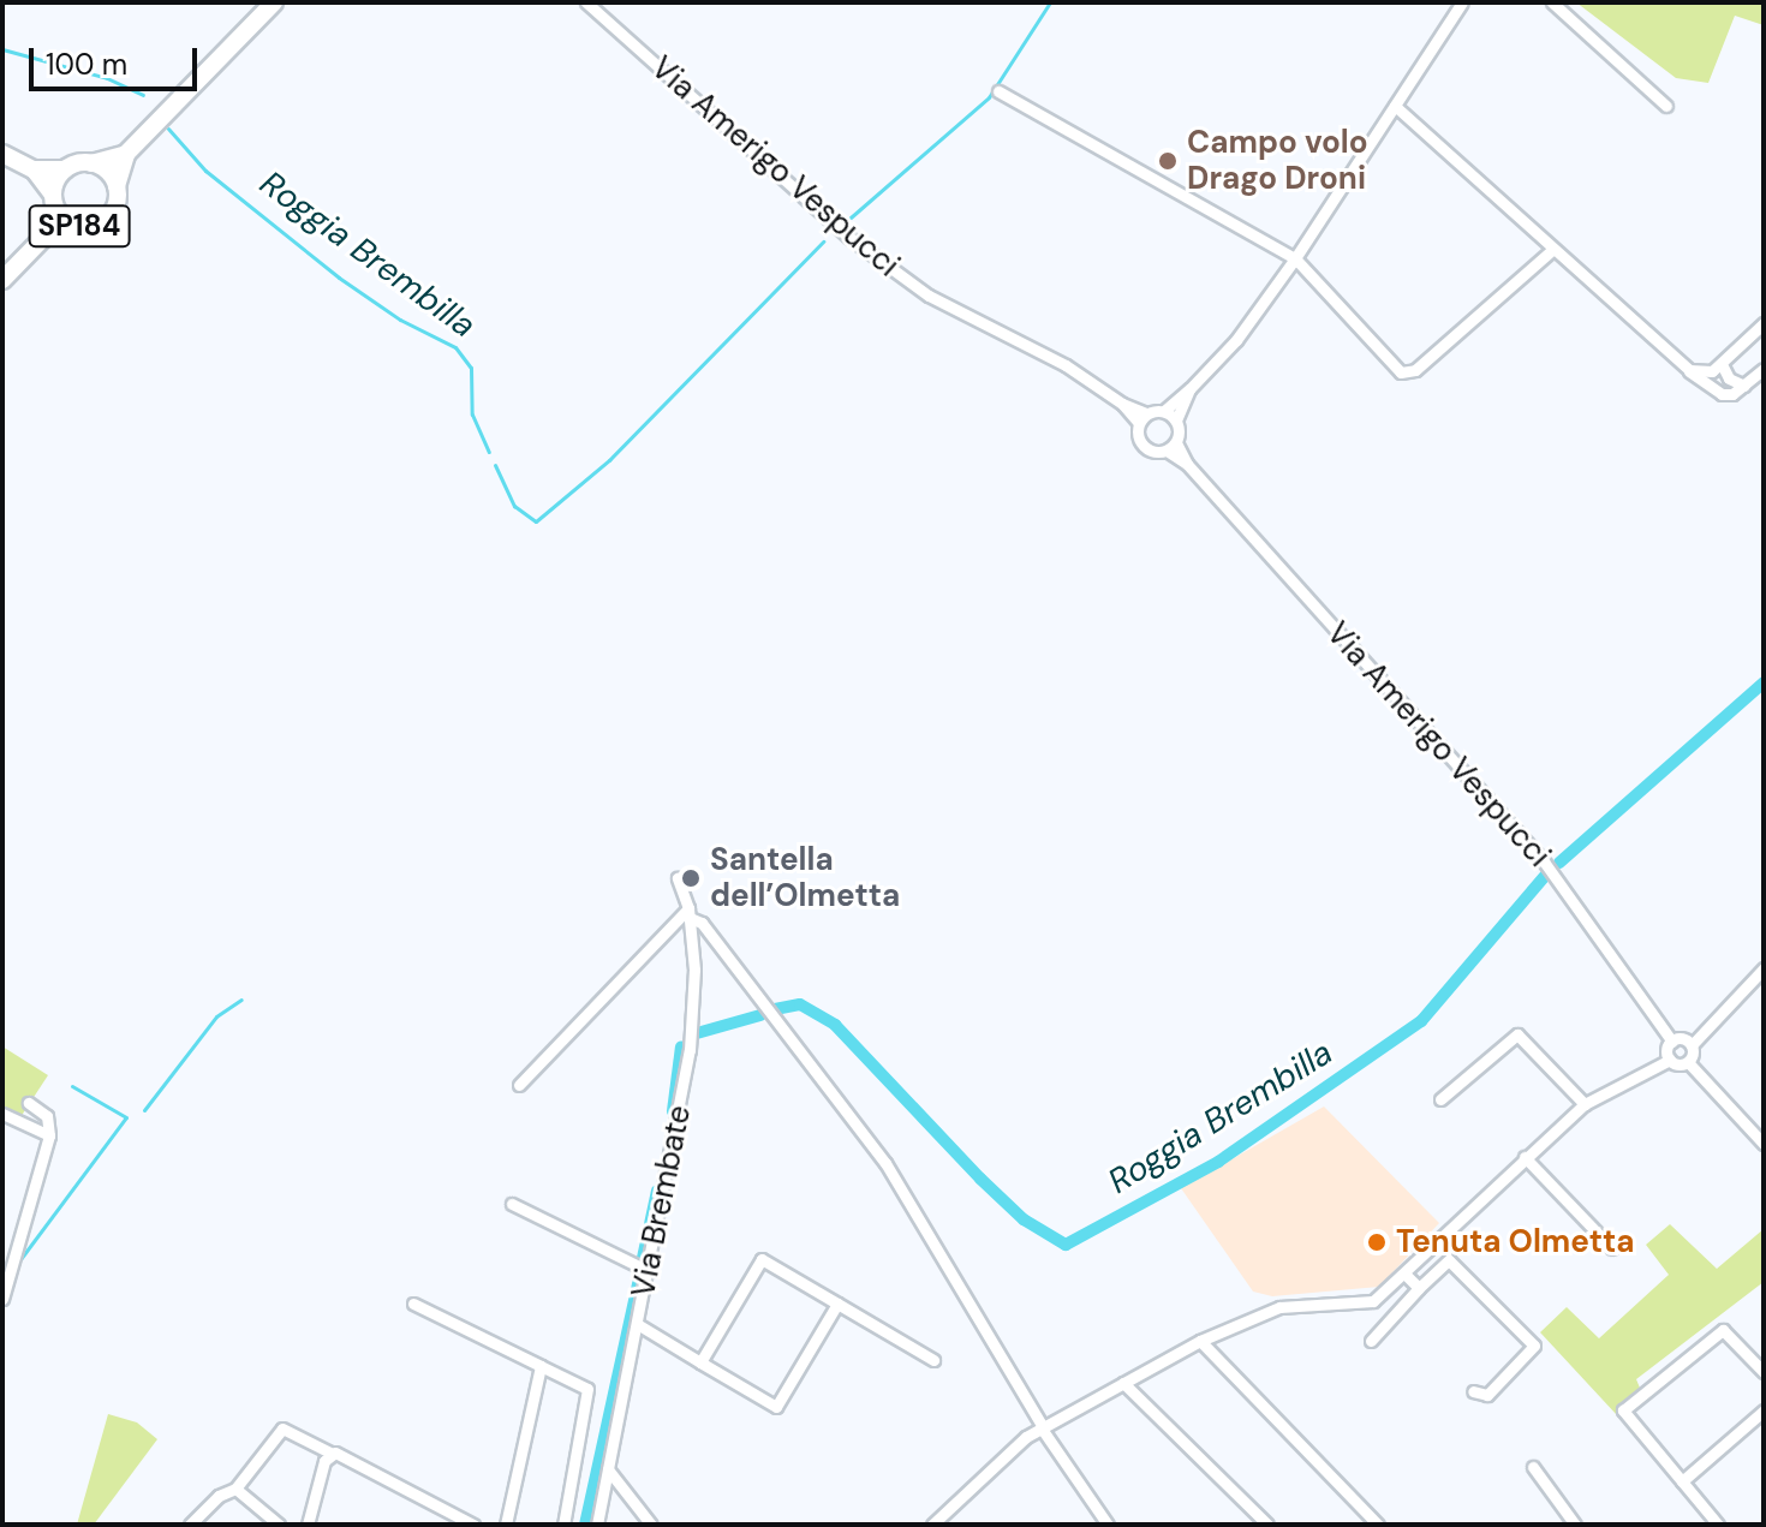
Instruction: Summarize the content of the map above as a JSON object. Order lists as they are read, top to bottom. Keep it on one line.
{"streets":{"main road":["SP184"],"street":["Via Amerigo Vespucci","Via Brembate"]},"water":["Roggia Brembilla"],"places":["Campo volo Drago Droni","Santella dell’Olmetta","Tenuta Olmetta"],"scale_bar":"100 m"}
